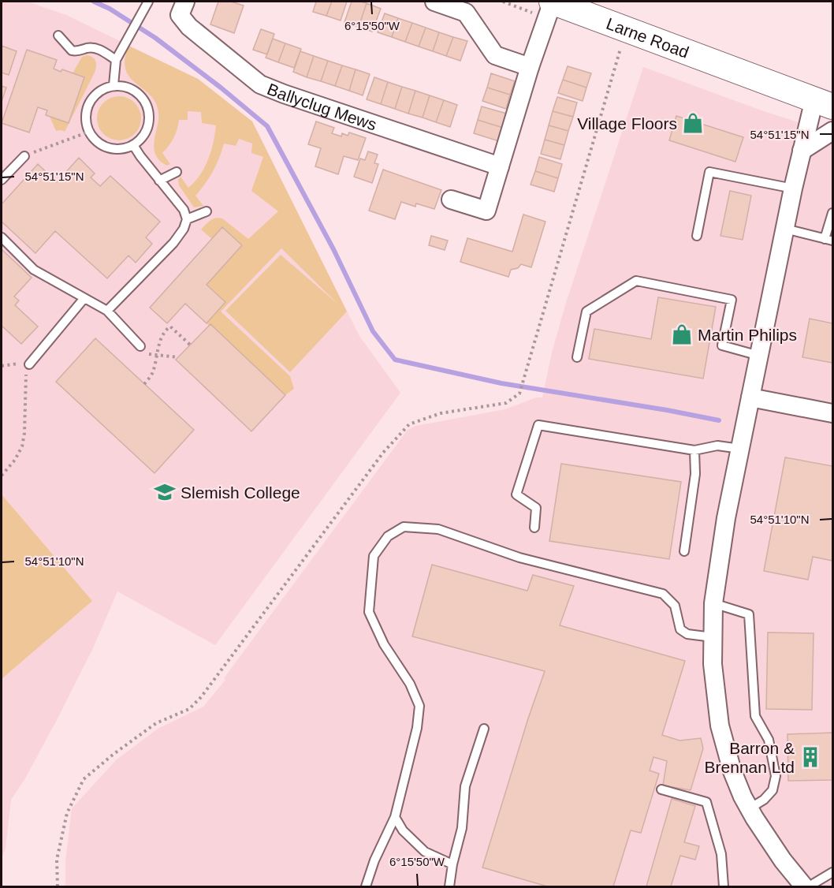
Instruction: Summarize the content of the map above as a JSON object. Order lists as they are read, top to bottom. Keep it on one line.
{"streets":{"street":["Larne Road","Ballyclug Mews"]},"places":{"shop":["Village Floors","Martin Philips"],"school or university":["Slemish College"],"building":["Barron & Brennan Ltd"]},"coordinates":["6°15'50\"W","54°51'15\"N","54°51'10\"N"]}
